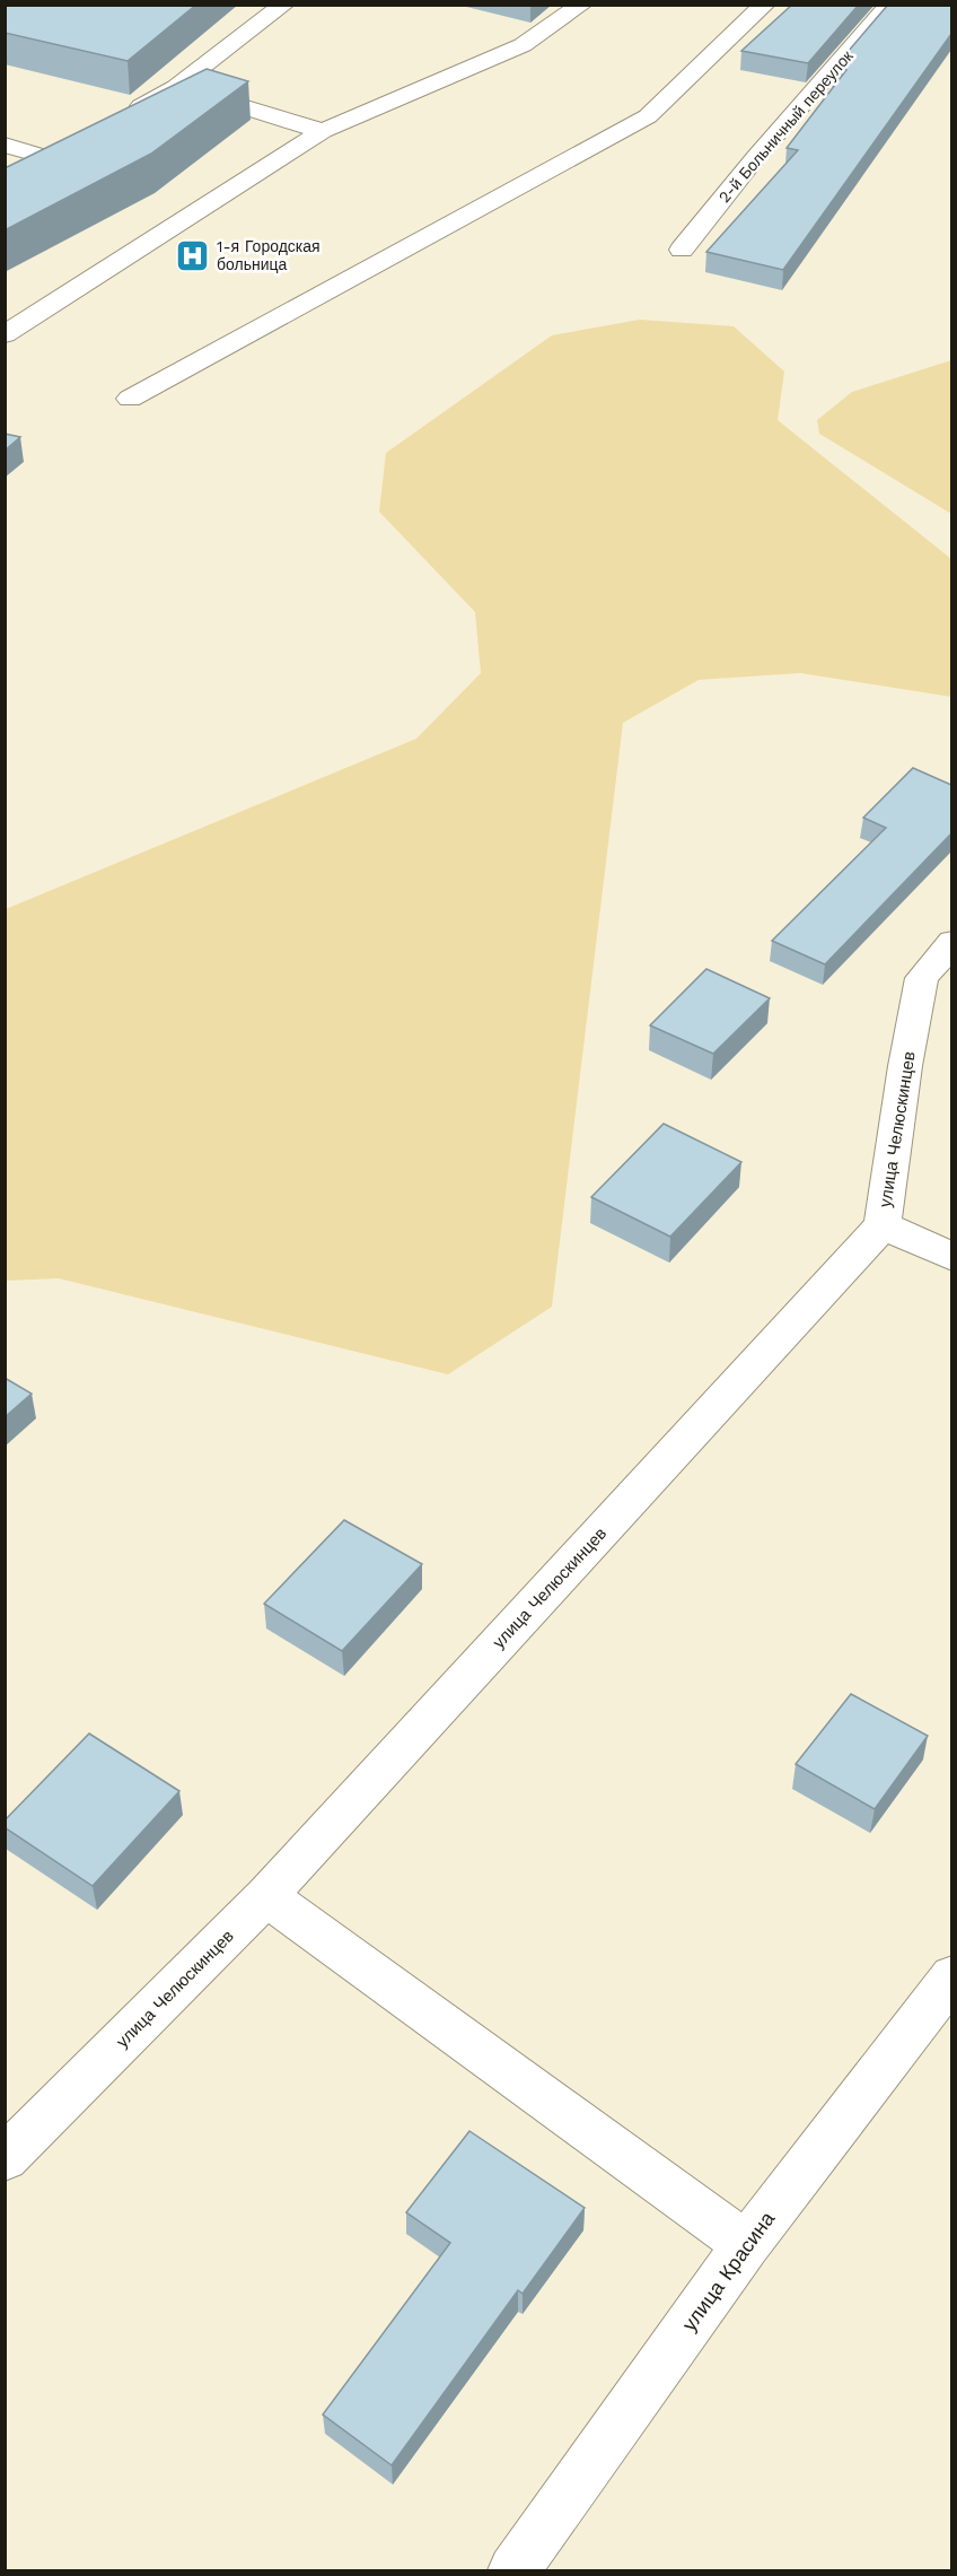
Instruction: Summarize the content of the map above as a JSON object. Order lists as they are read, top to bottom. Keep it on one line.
{"streets":{"street":["2-й Больничный переулок","улица Челюскинцев","улица Красина"]},"places":{"hospital":["1-я Городская больница"]}}
